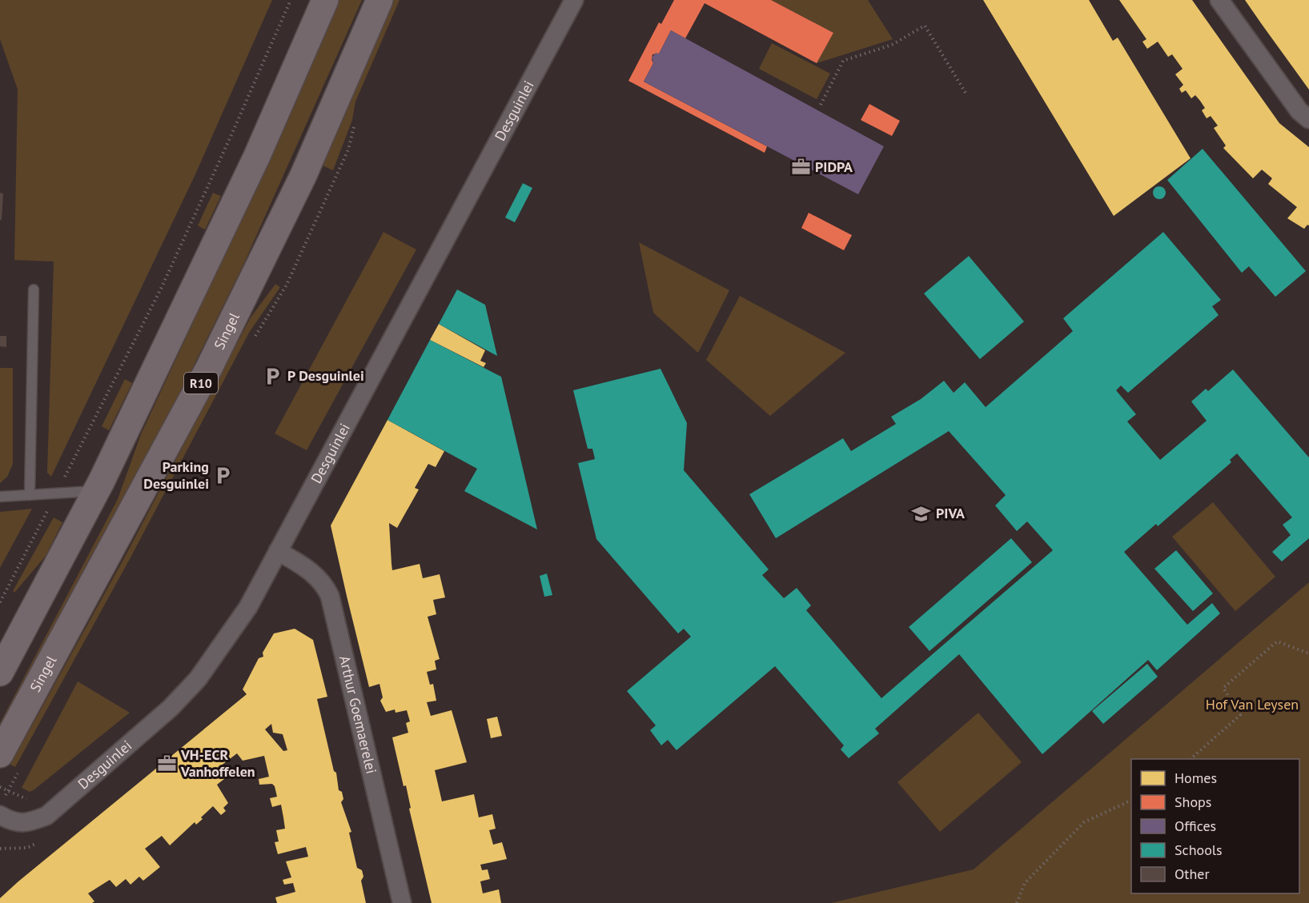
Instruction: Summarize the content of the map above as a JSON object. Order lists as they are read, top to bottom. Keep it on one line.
{"streets":{"main road":["Singel","R10"],"street":["Desguinlei","Arthur Goemaerelei"]},"crossings":[["Desguinlei","Arthur Goemaerelei"]],"parks":["Hof Van Leysen"],"places":{"office":["PIDPA","VH-ECR Vanhoffelen"],"parking":["P Desguinlei","Parking Desguinlei"],"school or university":["PIVA"]},"legend":["Homes","Shops","Offices","Schools","Other"]}
